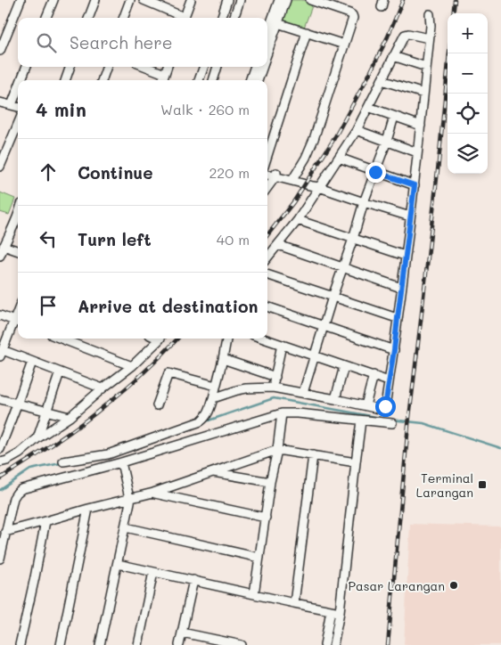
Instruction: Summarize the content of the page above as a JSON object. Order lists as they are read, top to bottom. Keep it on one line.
{"places":{"transit":["Terminal Larangan"],"other":["Pasar Larangan"]},"page":{"map_buttons":["+","−"],"search":"Search here","heading":["4 min","Walk · 260 m"],"list":[["Continue","220 m"],["Turn left","40 m"],"Arrive at destination"]}}
